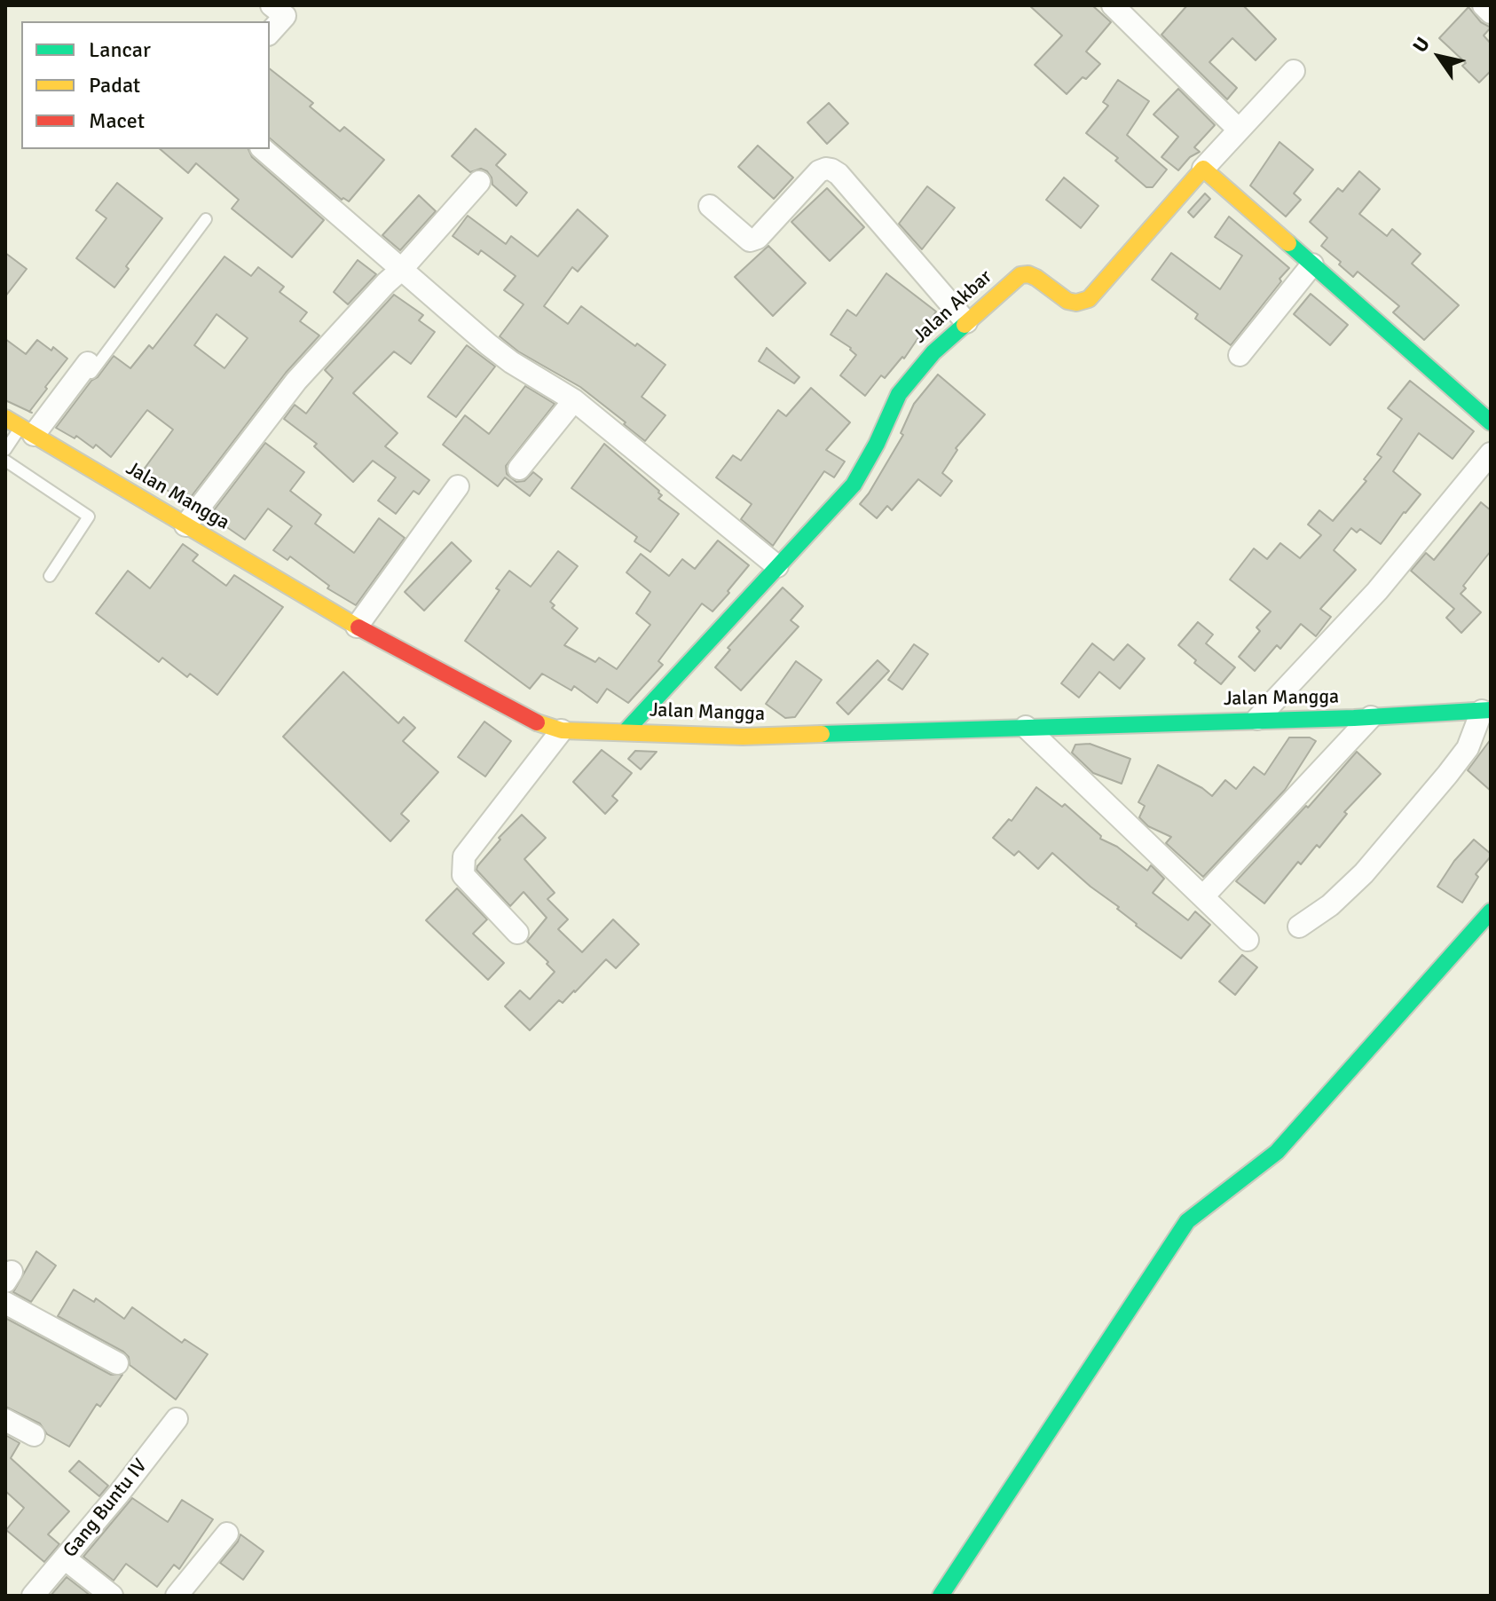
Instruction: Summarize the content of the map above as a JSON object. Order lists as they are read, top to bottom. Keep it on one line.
{"streets":{"street":["Jalan Akbar","Jalan Mangga","Gang Buntu IV"]},"crossings":[["Jalan Akbar","Jalan Mangga"]],"legend":["Lancar","Padat","Macet"],"north":"top left"}
